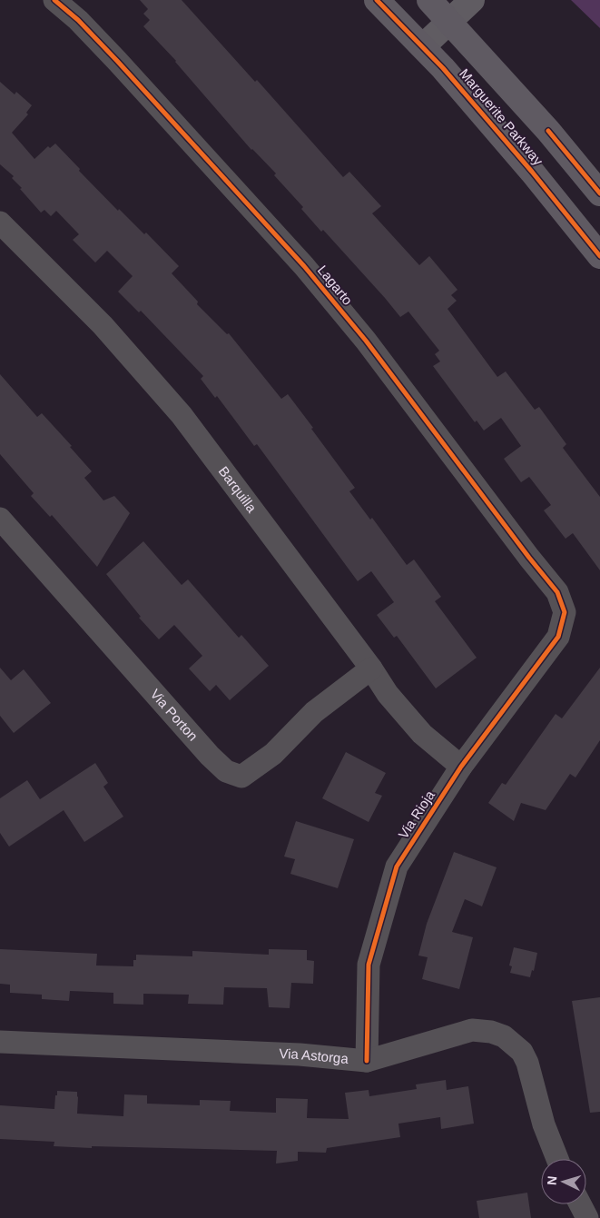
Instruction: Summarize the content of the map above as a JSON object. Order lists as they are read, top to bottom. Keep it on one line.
{"streets":{"main road":["Marguerite Parkway"],"street":["Lagarto","Barquilla","Via Porton","Via Rioja","Via Astorga"]},"crossings":[["Lagarto","Via Rioja"],["Barquilla","Via Porton"],["Barquilla","Via Rioja"],["Via Rioja","Via Astorga"]],"north":"left"}
